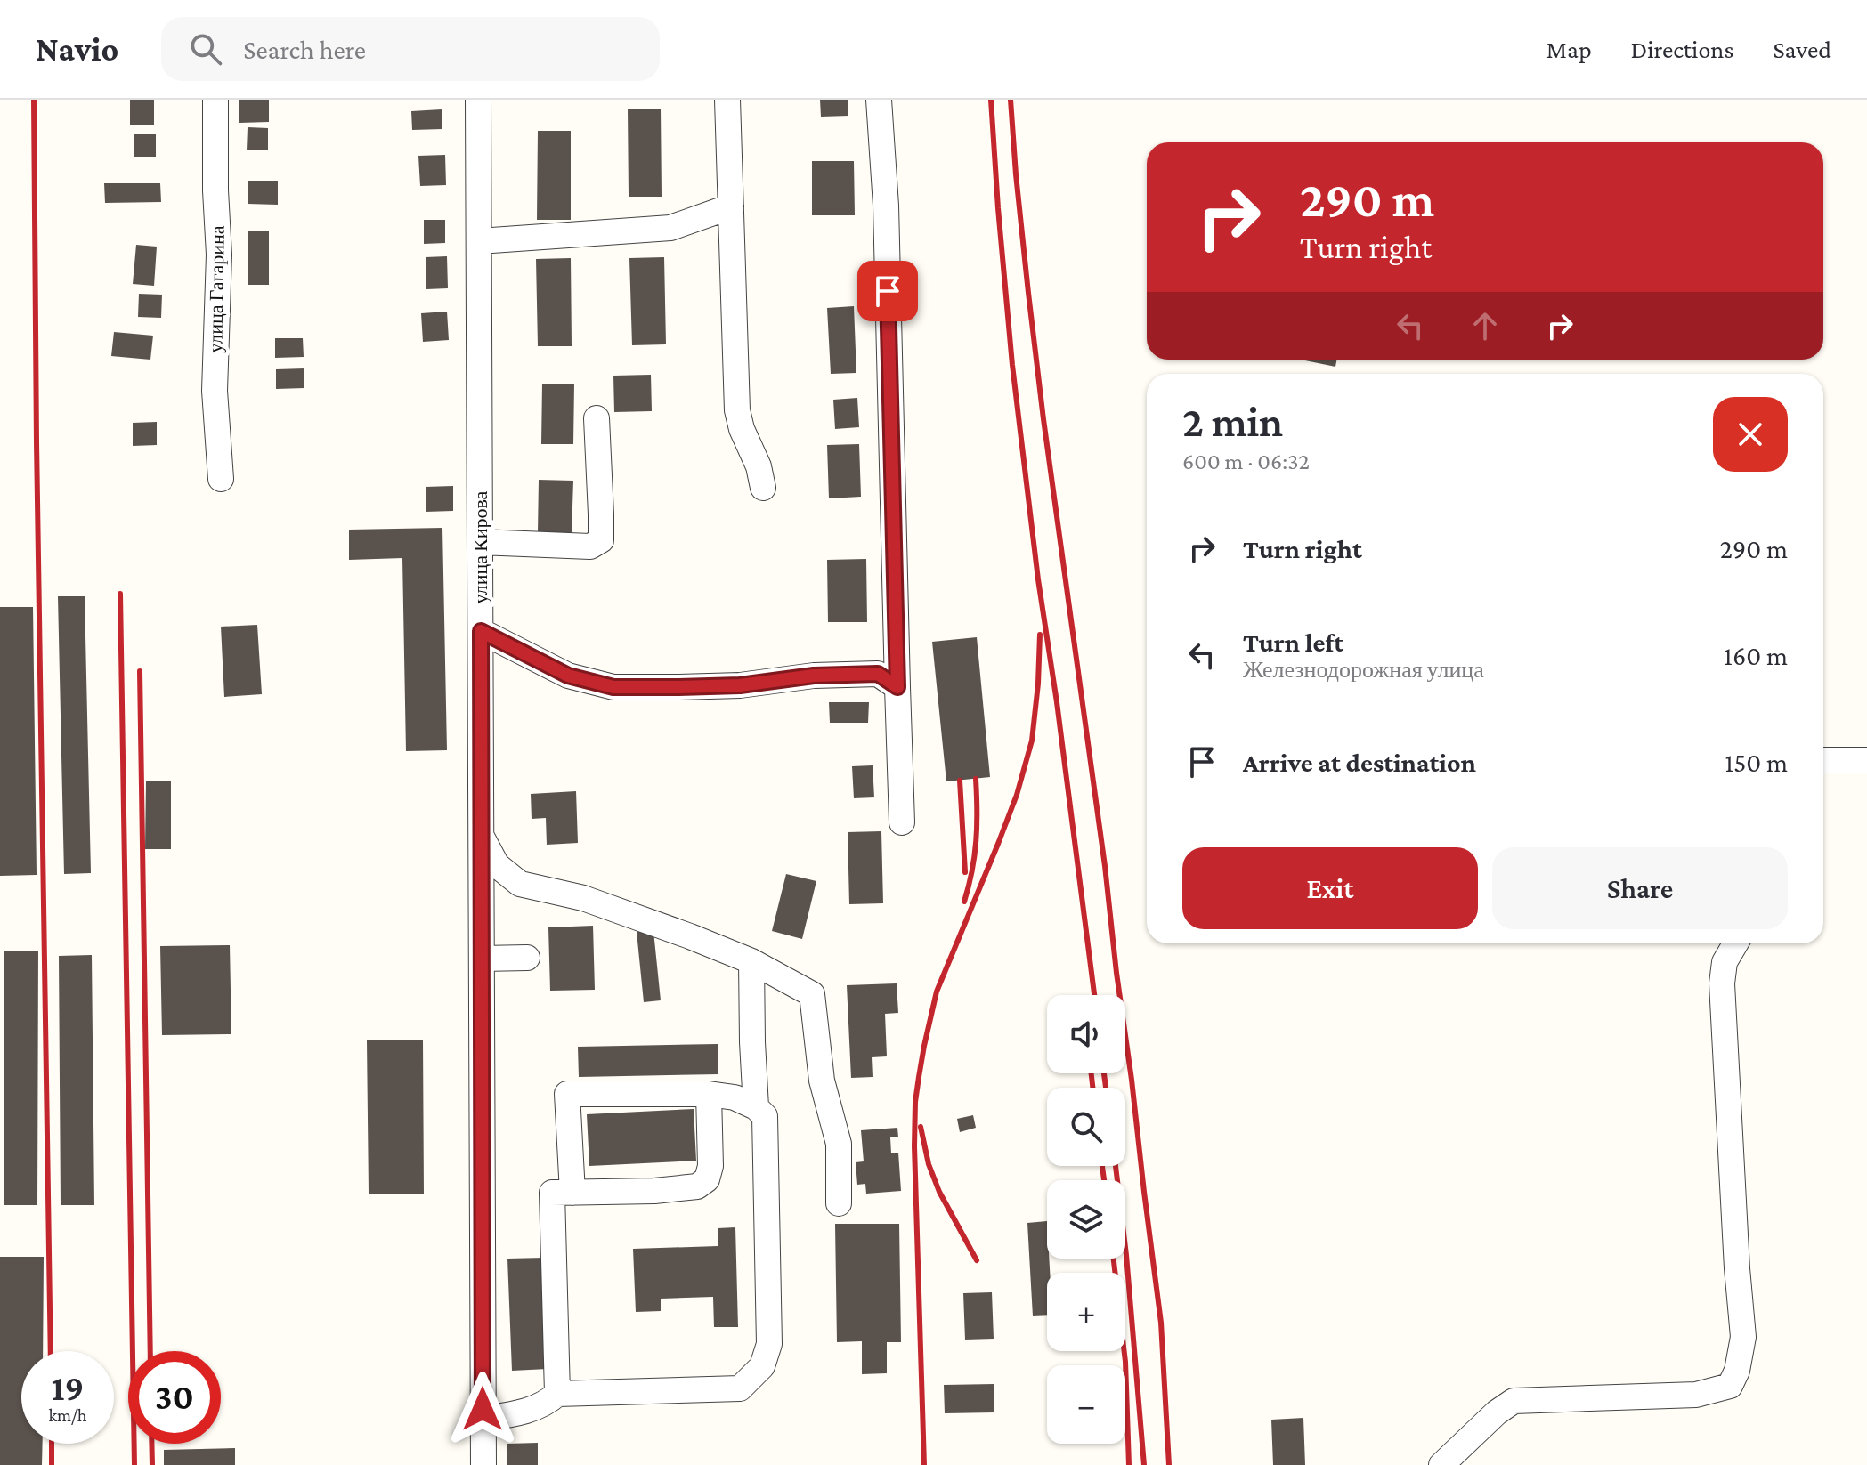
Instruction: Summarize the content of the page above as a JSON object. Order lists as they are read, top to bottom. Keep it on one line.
{"streets":{"street":["улица Гагарина","улица Кирова"]},"page":{"header":"Navio","search":"Search here","nav":["Map","Directions","Saved"],"turn":["290 m","Turn right"],"heading":["2 min","600 m · 06:32"],"list":[{"name":"Turn right","value":"290 m"},{"name":"Turn left","note":"Железнодорожная улица","value":"160 m"},{"name":"Arrive at destination","value":"150 m"}],"buttons":["Exit","Share"],"map_buttons":["+","−"],"speed":"19 km/h","limit":"30"}}
